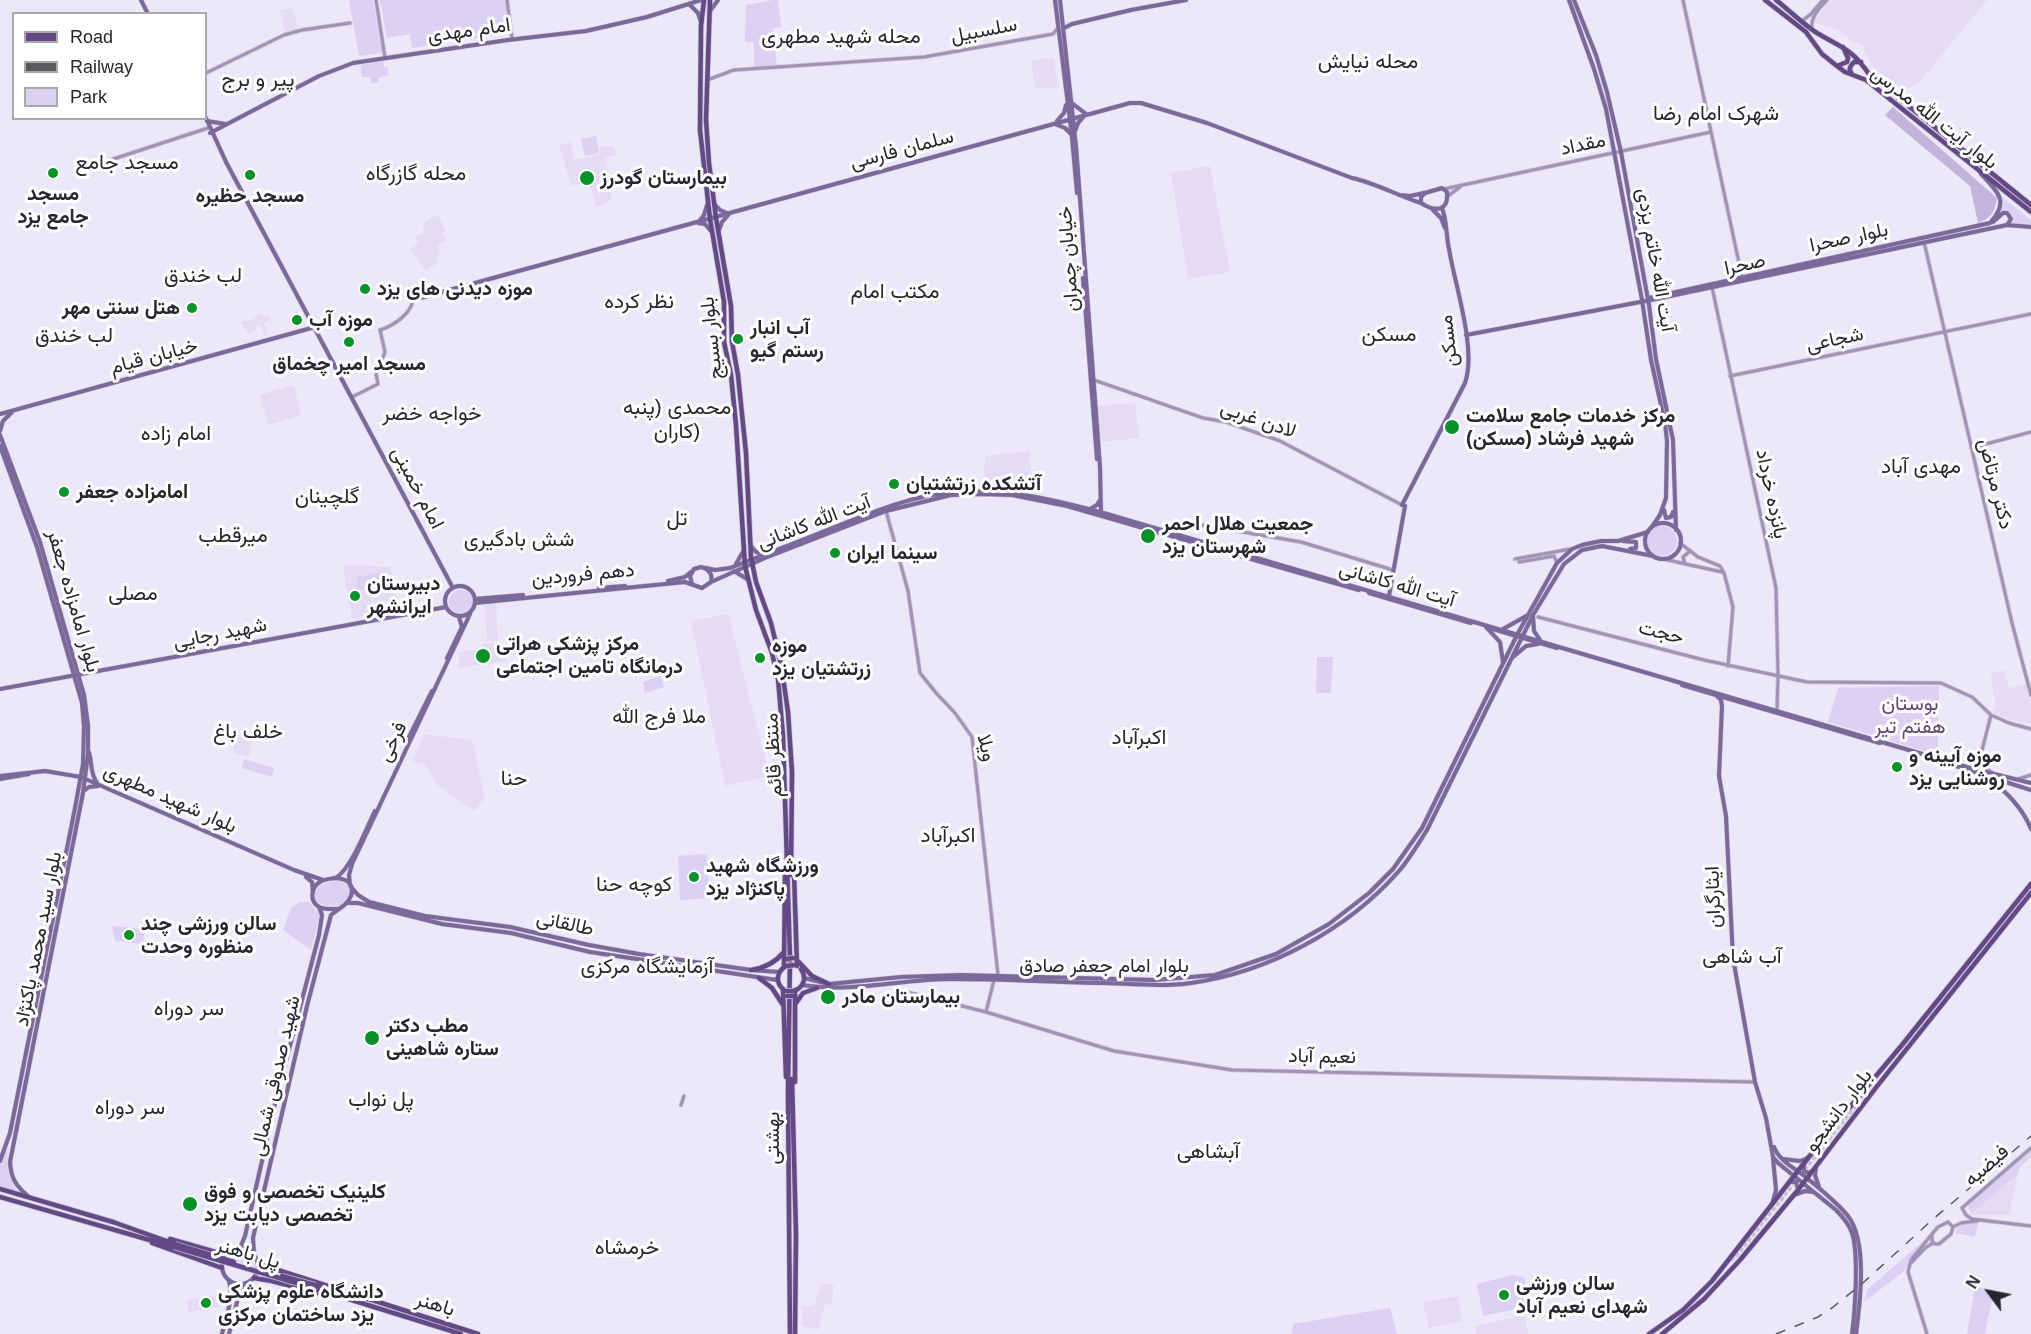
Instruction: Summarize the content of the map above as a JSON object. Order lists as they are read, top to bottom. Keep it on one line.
{"streets":{"main road":["امام مهدی","بلوار آیت الله مدرس","سلمان فارسی","بلوار صحرا","خیابان چمران","آیت الله خاتم یزدی","صحرا","بلوار بسیج","مسکن","خیابان قیام","امام خمینی","آیت الله کاشانی","دهم فروردین","بلوار امامزاده جعفر","شهید رجایی","فرخی","منتظر قائم","بلوار شهید مطهری","ایثارگران","طالقانی","بلوار سید محمد پاکنژاد","بلوار امام جعفر صادق","شهید صدوقی شمالی","بلوار دانشجو","بهشتی","پل باهنر","باهنر"],"street":["سلسبیل","مقداد","شجاعی","لادن غربی","دکتر مرتاض","پانزده خرداد","حجت","ویلا","نعیم آباد","فیضیه"]},"crossings":[["امام مهدی","امام خمینی"],["مقداد","آیت الله خاتم یزدی"],["سلمان فارسی","خیابان چمران"],["سلمان فارسی","بلوار بسیج"],["بلوار صحرا","صحرا"],["خیابان چمران","لادن غربی"],["خیابان چمران","آیت الله کاشانی"],["آیت الله خاتم یزدی","صحرا"],["صحرا","مسکن"],["صحرا","دکتر مرتاض"],["صحرا","پانزده خرداد"],["بلوار بسیج","آیت الله کاشانی"],["بلوار بسیج","منتظر قائم"],["شجاعی","دکتر مرتاض"],["شجاعی","پانزده خرداد"],["مسکن","لادن غربی"],["مسکن","آیت الله کاشانی"],["خیابان قیام","امام خمینی"],["امام خمینی","دهم فروردین"],["امام خمینی","شهید رجایی"],["امام خمینی","فرخی"],["پانزده خرداد","آیت الله کاشانی"],["پانزده خرداد","حجت"],["آیت الله کاشانی","دهم فروردین"],["آیت الله کاشانی","ویلا"],["آیت الله کاشانی","منتظر قائم"],["آیت الله کاشانی","ایثارگران"],["آیت الله کاشانی","بلوار امام جعفر صادق"],["دهم فروردین","شهید رجایی"],["دهم فروردین","فرخی"],["بلوار امامزاده جعفر","شهید رجایی"],["بلوار امامزاده جعفر","بلوار شهید مطهری"],["بلوار امامزاده جعفر","بلوار سید محمد پاکنژاد"],["شهید رجایی","فرخی"],["فرخی","بلوار شهید مطهری"],["فرخی","طالقانی"],["ویلا","بلوار امام جعفر صادق"],["منتظر قائم","بهشتی"],["بلوار شهید مطهری","طالقانی"],["بلوار شهید مطهری","بلوار سید محمد پاکنژاد"],["ایثارگران","نعیم آباد"],["ایثارگران","بلوار دانشجو"],["طالقانی","بلوار امام جعفر صادق"],["پل باهنر","باهنر"]],"districts":["محله شهید مطهری","محله نیایش","پیر و برج","شهرک امام رضا","مسجد جامع","محله گازرگاه","لب خندق","مکتب امام","نظر کرده","مسکن","لب خندق","محمدی (پنبه کاران)","خواجه خضر","امام زاده","مهدی آباد","گلچینان","تل","میرقطب","شش بادگیری","مصلی","ملا فرج الله","خلف باغ","اکبرآباد","حنا","اکبرآباد","کوچه حنا","آب شاهی","آزمایشگاه مرکزی","سر دوراه","پل نواب","سر دوراه","آبشاهی","خرمشاه"],"parks":["بوستان هفتم تیر"],"places":["مسجد جامع یزد","مسجد حظیره","بیمارستان گودرز","موزه دیدنی های یزد","هتل سنتی مهر","موزه آب","آب انبار رستم گیو","مسجد امیر چخماق","مرکز خدمات جامع سلامت شهید فرشاد (مسکن)","آتشکده زرتشتیان","امامزاده جعفر","جمعیت هلال احمر شهرستان یزد","سینما ایران","دبیرستان ایرانشهر","مرکز پزشکی هراتی درمانگاه تامین اجتماعی","موزه زرتشتیان یزد","موزه آیینه و روشنایی یزد","ورزشگاه شهید پاکنژاد یزد","سالن ورزشی چند منظوره وحدت","بیمارستان مادر","مطب دکتر ستاره شاهینی","کلینیک تخصصی و فوق تخصصی دیابت یزد","سالن ورزشی شهدای نعیم آباد","دانشگاه علوم پزشکی یزد ساختمان مرکزی"],"legend":["Road","Railway","Park"],"north":"top left"}
